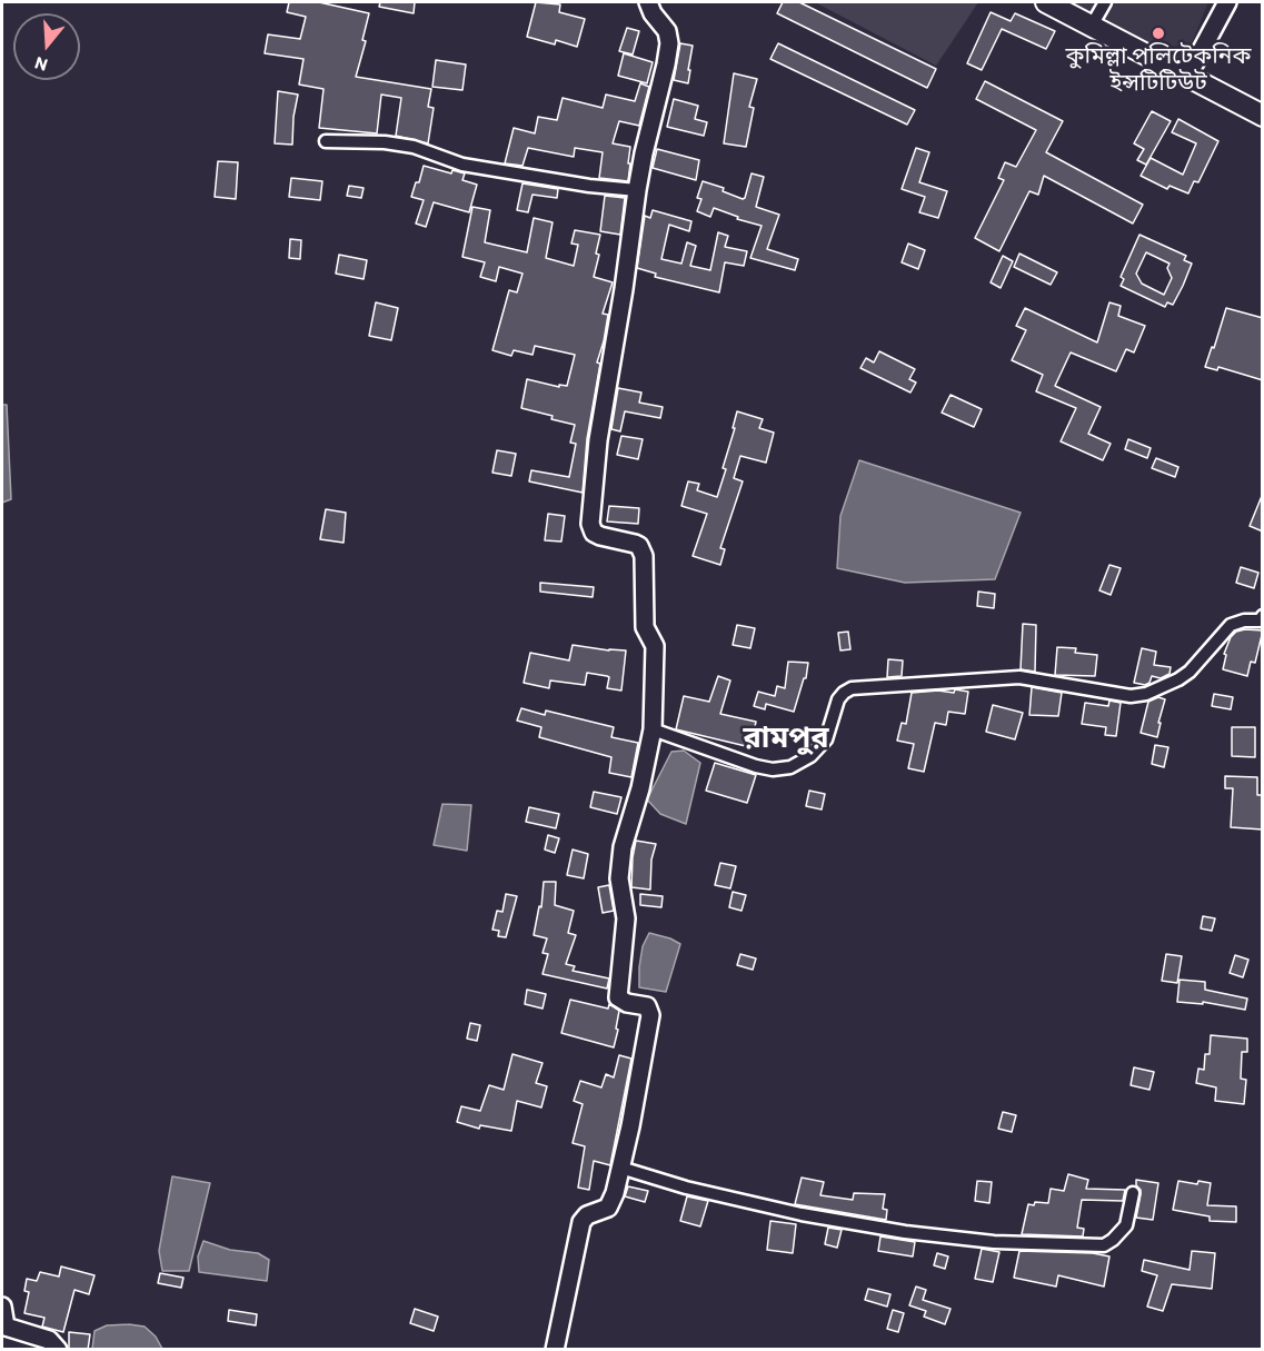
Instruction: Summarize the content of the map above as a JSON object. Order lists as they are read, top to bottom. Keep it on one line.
{"districts":["রামপুর"],"places":["কুমিল্লা পলিটেকনিক ইন্সটিটিউট"],"north":"bottom"}
